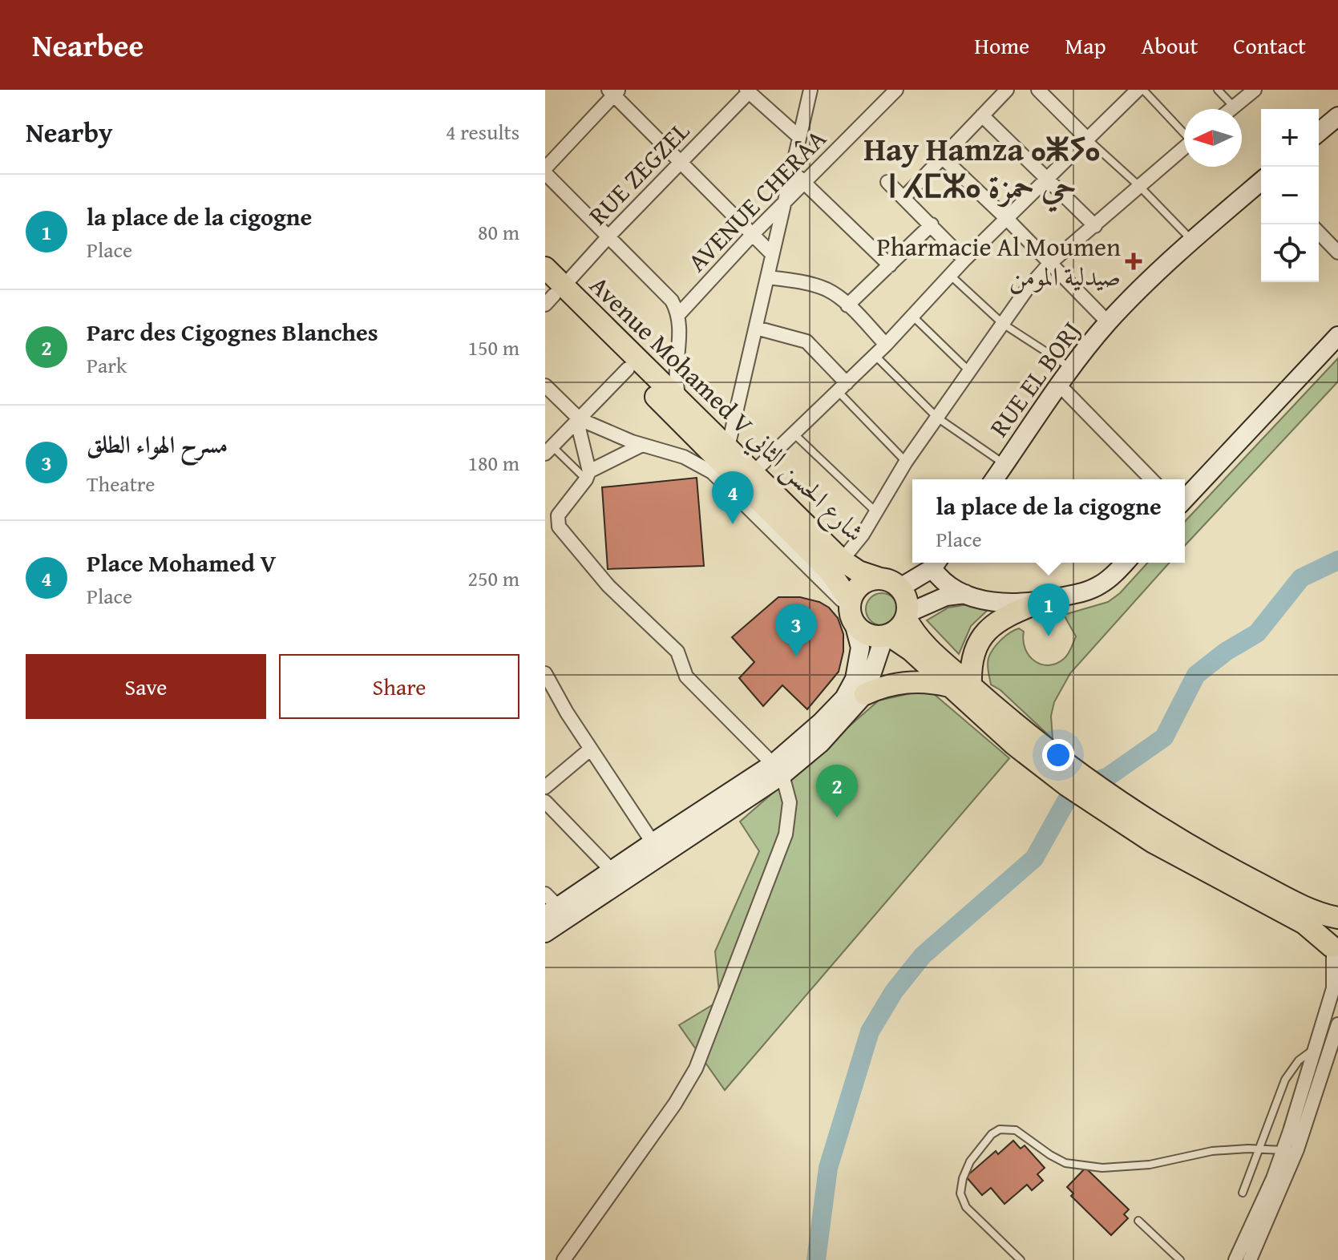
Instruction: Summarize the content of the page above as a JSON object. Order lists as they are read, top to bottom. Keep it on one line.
{"streets":{"highway":["Avenue Mohamed V شارع الحسن الثاني"],"main road":["RUE EL BORJ"],"street":["RUE ZEGZEL","AVENUE CHERÂA"]},"crossings":[["RUE ZEGZEL","Avenue Mohamed V شارع الحسن الثاني"]],"districts":["Hay Hamza ⴰⵥⵢⴰ ⵏ ⵃⵎⵣⴰ حي حمزة"],"places":{"health":["Pharmacie Al Moumen صيدلية المومن"]},"north":"left","page":{"header":"Nearbee","nav":["Home","Map","About","Contact"],"heading":["Nearby","4 results"],"map_buttons":["+","−"],"list":[{"mark":"1","name":"la place de la cigogne","note":"Place","value":"80 m"},{"mark":"2","name":"Parc des Cigognes Blanches","note":"Park","value":"150 m"},{"mark":"3","name":"مسرح الهواء الطلق","note":"Theatre","value":"180 m"},{"mark":"4","name":"Place Mohamed V","note":"Place","value":"250 m"}],"pins":["4","1","3","2"],"popup":["la place de la cigogne","Place"],"buttons":["Save","Share"]}}
